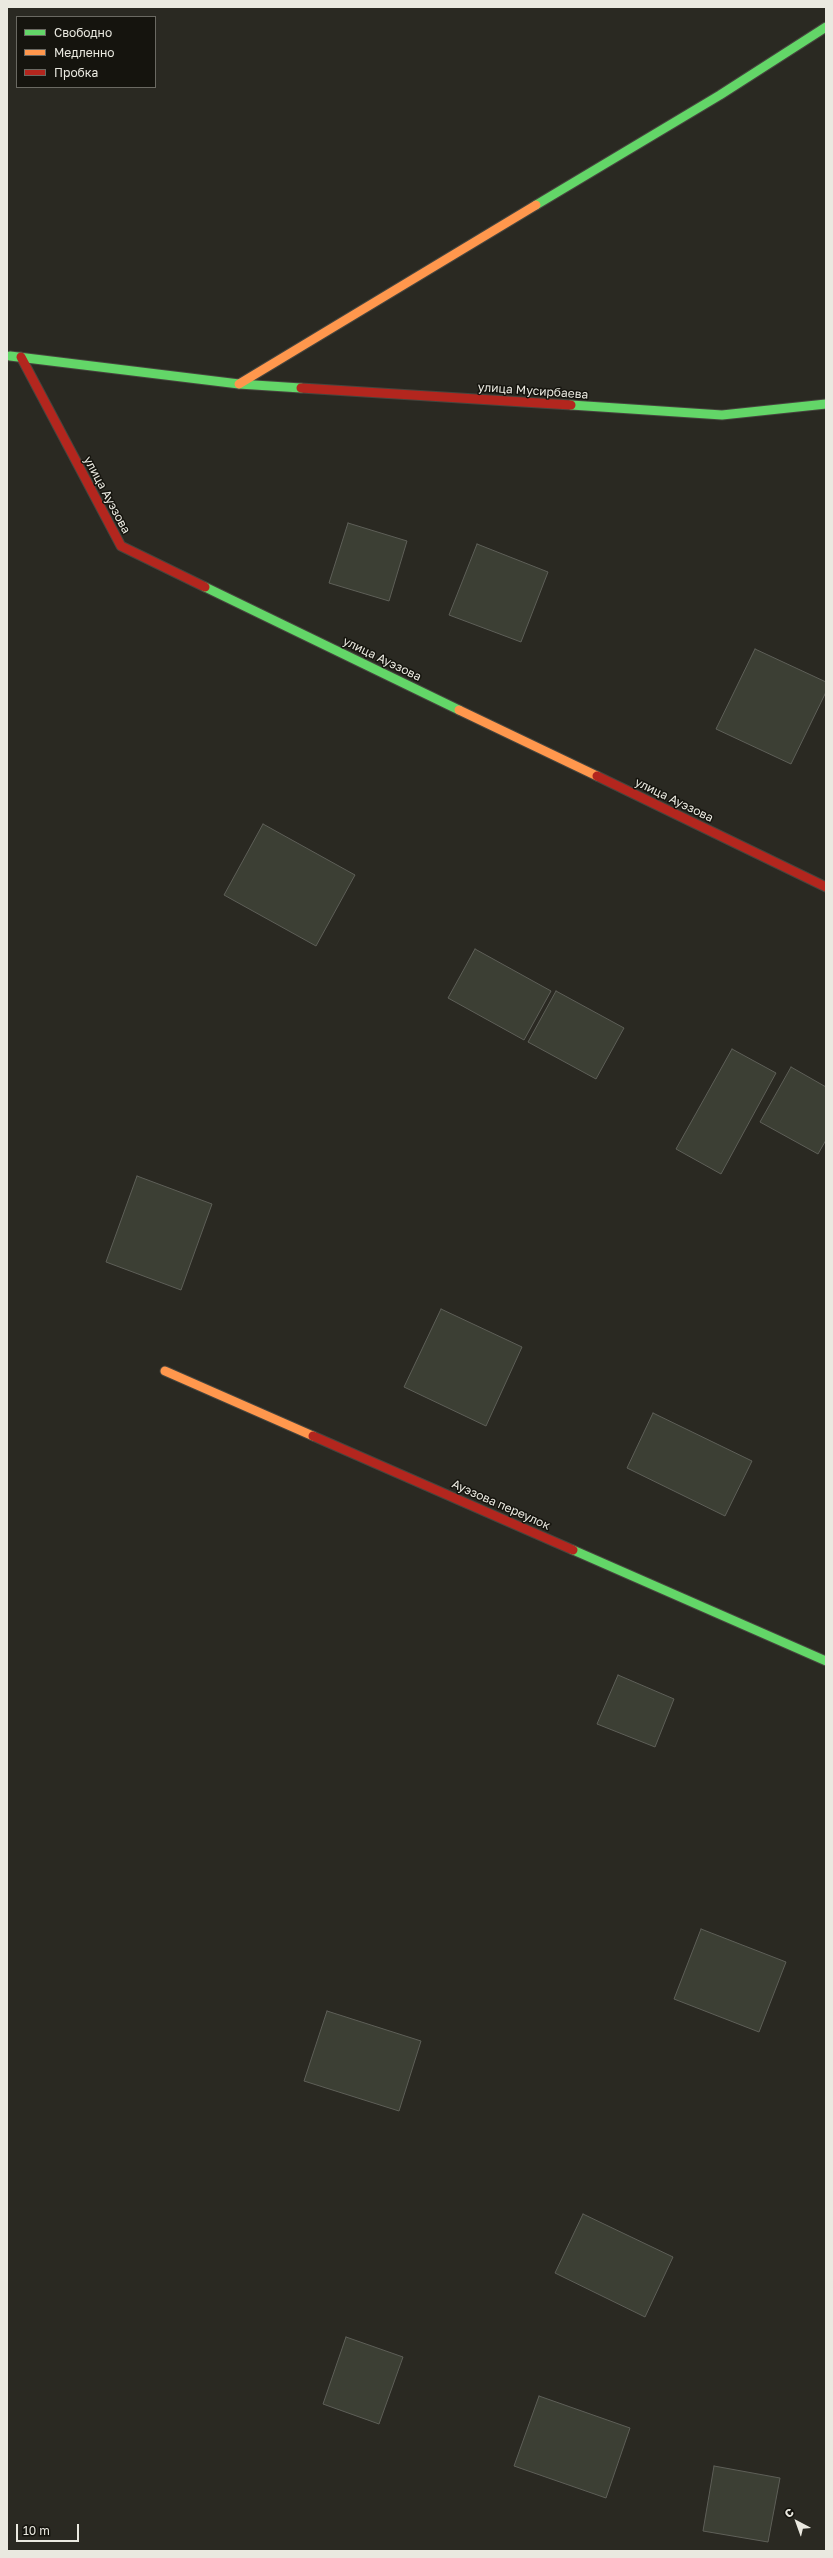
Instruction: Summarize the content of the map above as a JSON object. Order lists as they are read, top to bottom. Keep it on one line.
{"streets":{"street":["улица Мусирбаева","улица Ауэзова","Ауэзова переулок"]},"crossings":[["улица Мусирбаева","улица Ауэзова"]],"legend":["Свободно","Медленно","Пробка"],"scale_bar":"10 m","north":"top left"}
